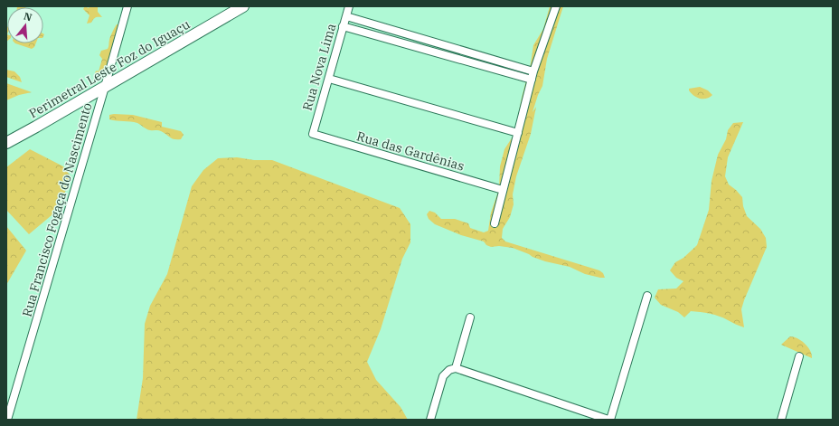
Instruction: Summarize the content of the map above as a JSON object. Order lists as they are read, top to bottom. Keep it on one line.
{"streets":{"highway":["Perimetral Leste Foz do Iguaçu"],"street":["Rua Nova Lima","Rua das Gardênias","Rua Francisco Fogaça do Nascimento"]},"crossings":[["Rua Nova Lima","Rua das Gardênias"],["Perimetral Leste Foz do Iguaçu","Rua Francisco Fogaça do Nascimento"]],"north":"top"}
